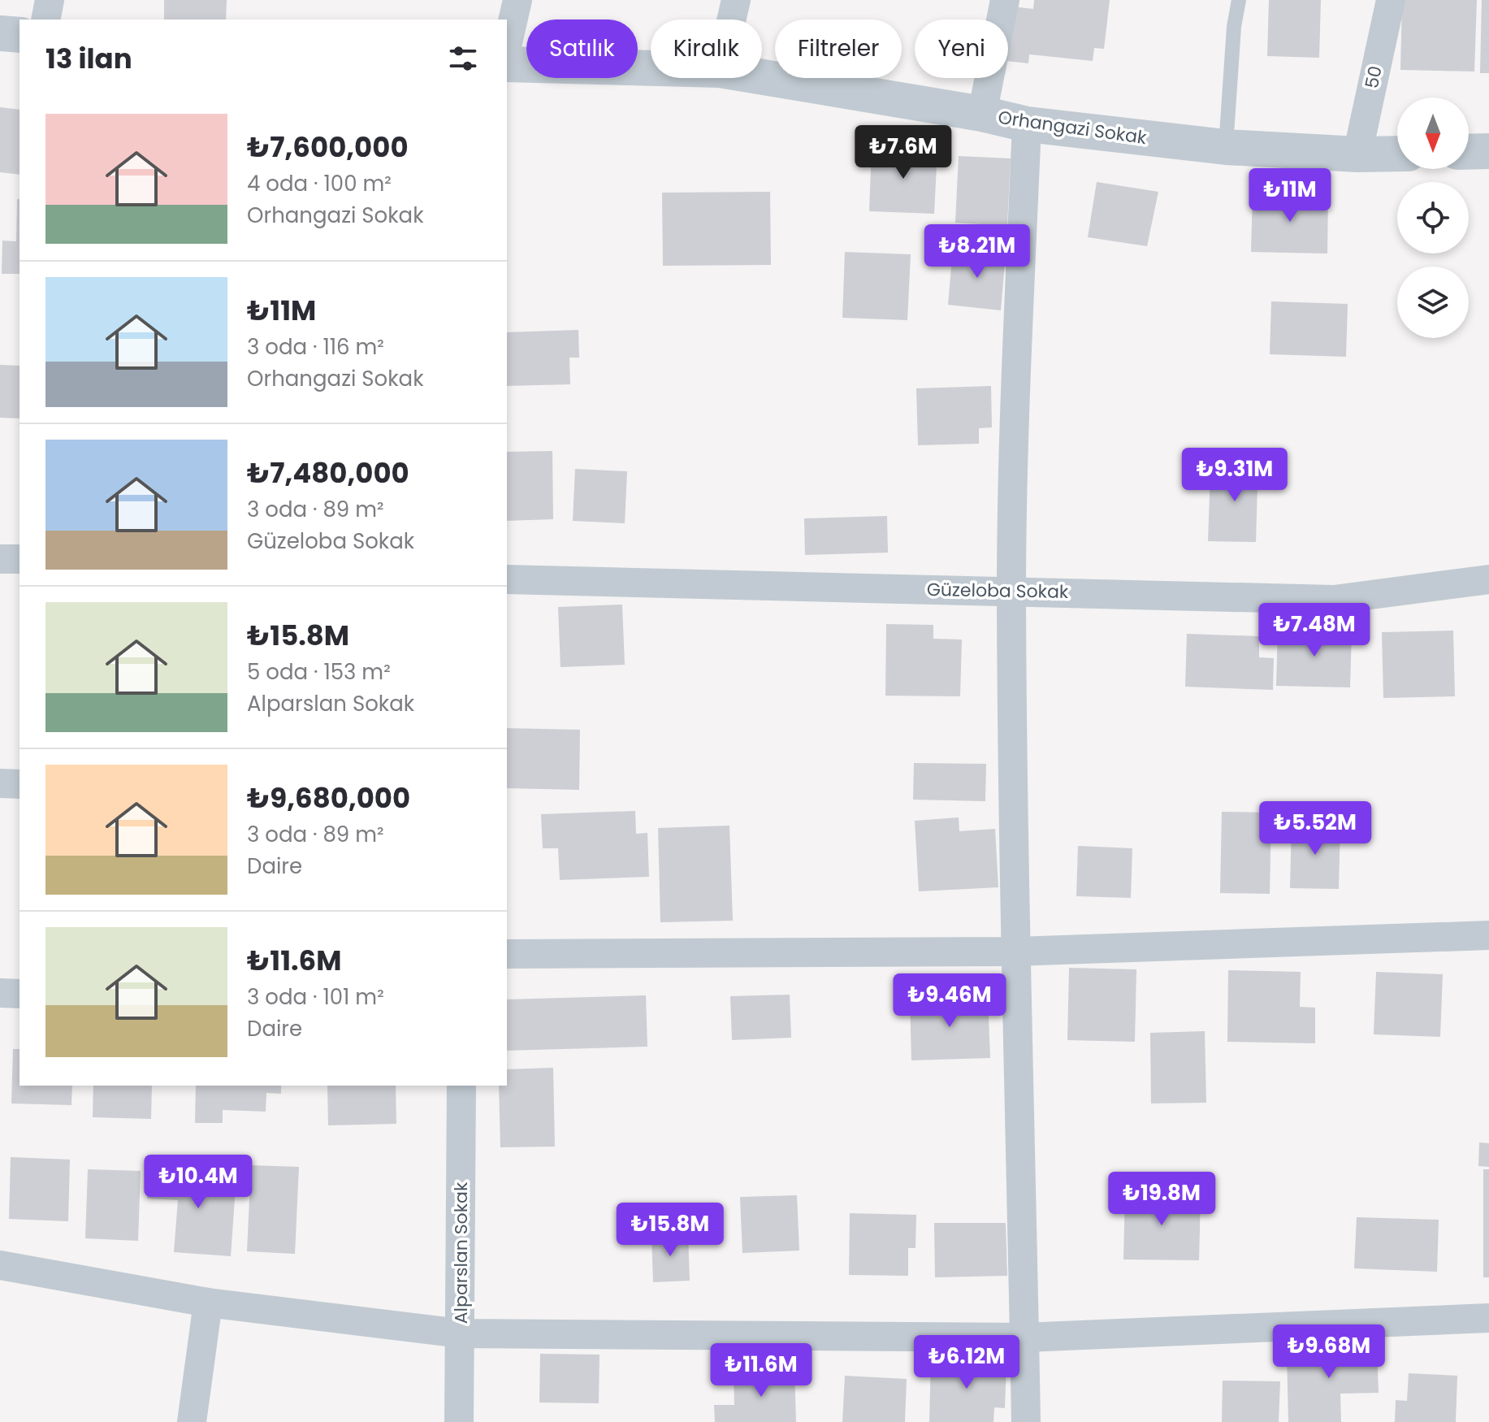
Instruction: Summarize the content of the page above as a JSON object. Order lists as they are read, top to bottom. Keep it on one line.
{"streets":{"street":["50","Orhangazi Sokak","Güzeloba Sokak","Alparslan Sokak"]},"crossings":[["50","Orhangazi Sokak"]],"north":"bottom","page":{"chip":["Satılık","Kiralık","Filtreler","Yeni"],"heading":"13 ilan","list":[{"name":"₺7,600,000","note":"4 oda · 100 m² · Orhangazi Sokak"},{"name":"₺11M","note":"3 oda · 116 m² · Orhangazi Sokak"},{"name":"₺7,480,000","note":"3 oda · 89 m² · Güzeloba Sokak"},{"name":"₺15.8M","note":"5 oda · 153 m² · Alparslan Sokak"},{"name":"₺9,680,000","note":"3 oda · 89 m² · Daire"},{"name":"₺11.6M","note":"3 oda · 101 m² · Daire"}],"price":["₺7.6M","₺11M","₺8.21M","₺9.31M","₺7.48M","₺5.52M","₺9.46M","₺10.4M","₺19.8M","₺15.8M","₺9.68M","₺6.12M","₺11.6M"]}}
